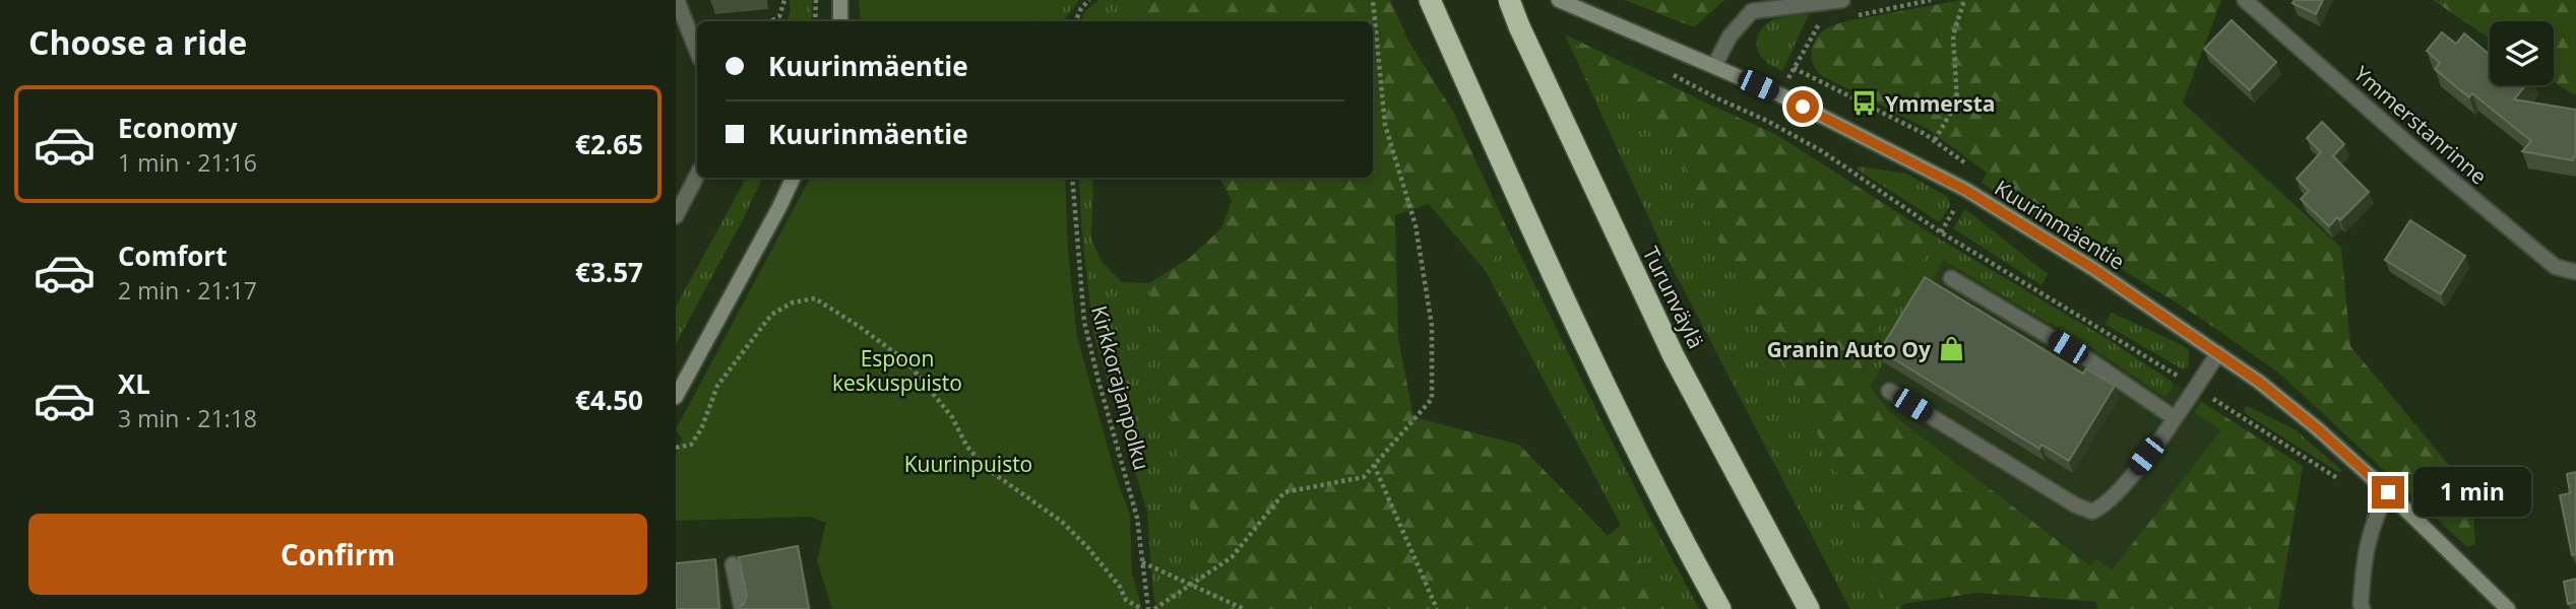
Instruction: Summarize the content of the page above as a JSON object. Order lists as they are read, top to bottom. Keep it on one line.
{"streets":{"highway":["Turunväylä"],"street":["Ymmerstanrinne","Kuurinmäentie"],"path":["Kirkkorajanpolku"]},"parks":["Espoon keskuspuisto","Kuurinpuisto"],"places":{"bus stop":["Ymmersta"],"shop":["Granin Auto Oy"]},"page":{"heading":"Choose a ride","banner":["Kuurinmäentie","Kuurinmäentie"],"list":[{"name":"Economy","note":"1 min · 21:16","value":"€2.65"},{"name":"Comfort","note":"2 min · 21:17","value":"€3.57"},{"name":"XL","note":"3 min · 21:18","value":"€4.50"}],"bubble":"1 min","buttons":"Confirm"}}
